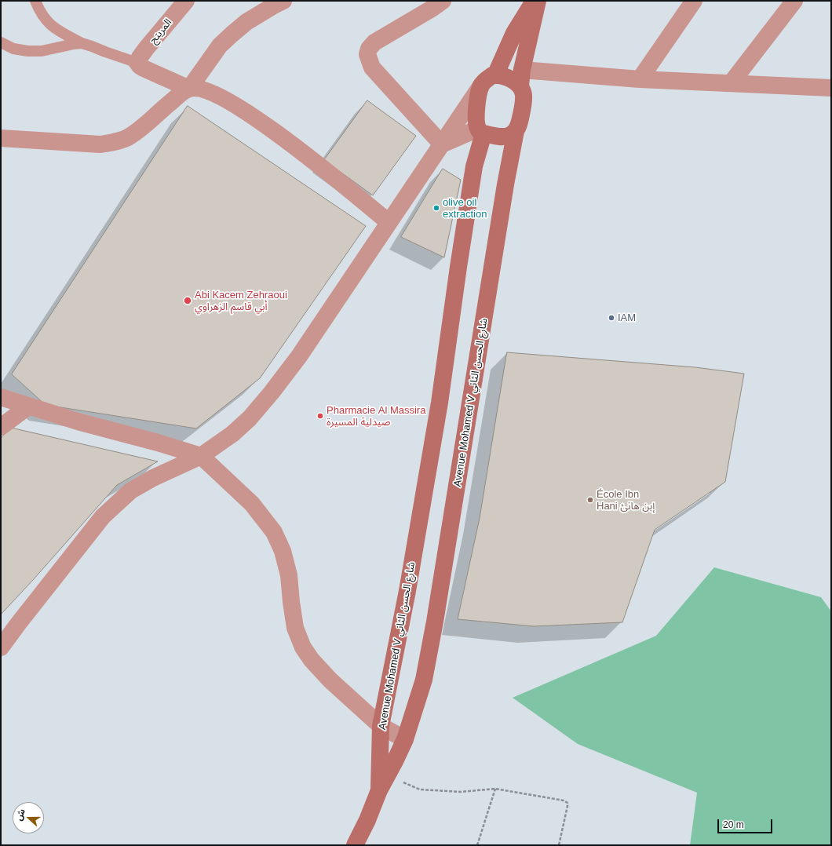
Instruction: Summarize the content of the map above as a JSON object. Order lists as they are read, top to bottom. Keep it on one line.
{"streets":{"main road":["Avenue Mohamed V شارع الحسن الثاني"],"street":["المريتح"]},"places":["olive oil extraction","Abi Kacem Zehraoui أبي قاسم الزهراوي","IAM","Pharmacie Al Massira صيدلية المسيرة","École Ibn Hani إبن هانئ"],"scale_bar":"20 m","north":"left"}
